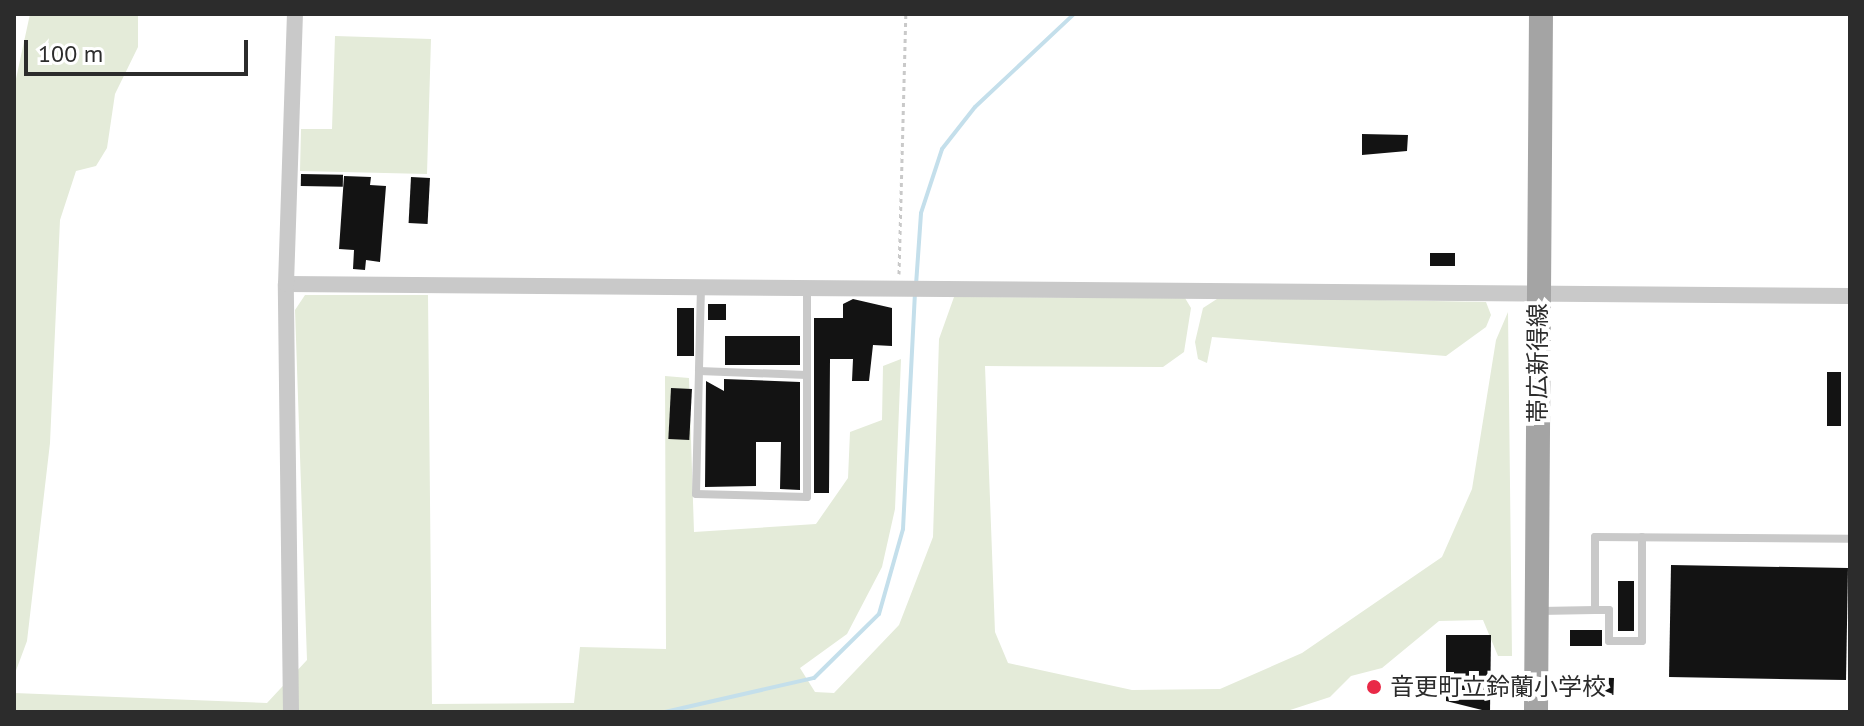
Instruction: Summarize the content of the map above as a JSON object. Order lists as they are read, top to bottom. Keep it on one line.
{"streets":{"main road":["帯広新得線"]},"places":["音更町立鈴蘭小学校"],"scale_bar":"100 m"}
